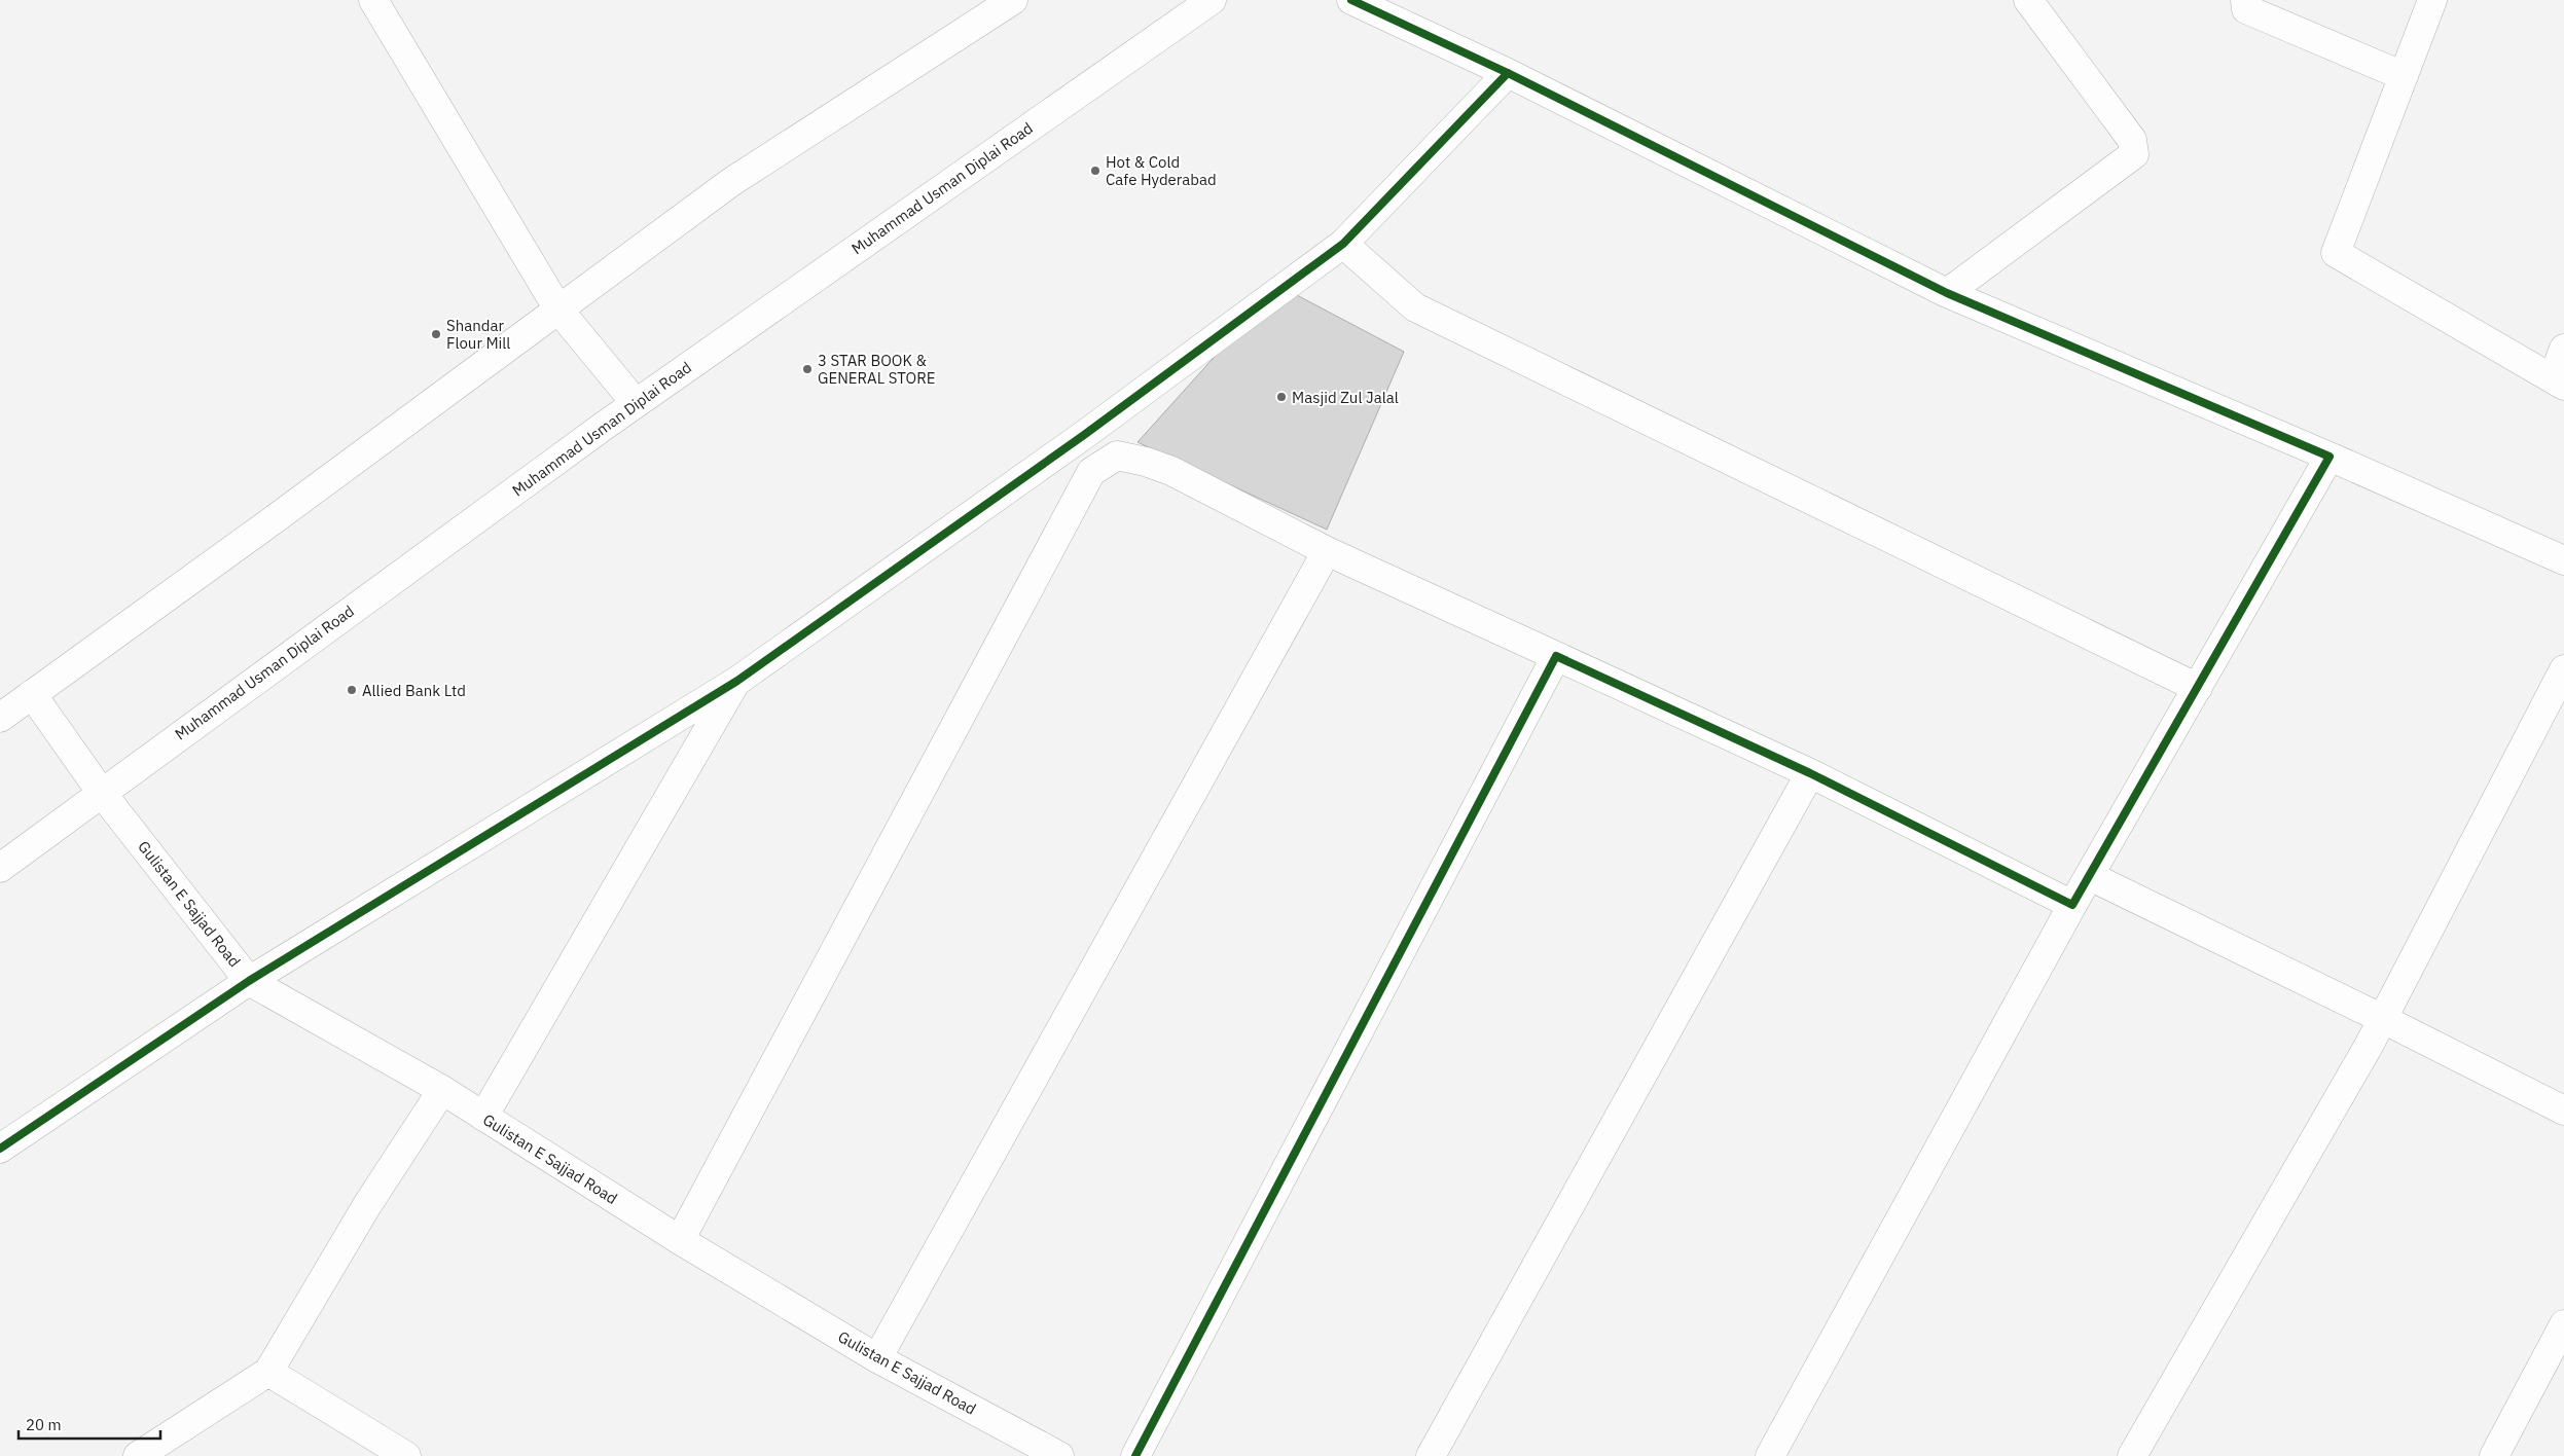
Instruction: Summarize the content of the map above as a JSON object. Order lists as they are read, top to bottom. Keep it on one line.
{"streets":{"street":["Muhammad Usman Diplai Road","Gulistan E Sajjad Road"]},"crossings":[["Muhammad Usman Diplai Road","Gulistan E Sajjad Road"]],"places":["Hot & Cold Cafe Hyderabad","Shandar Flour Mill","3 STAR BOOK & GENERAL STORE","Masjid Zul Jalal","Allied Bank Ltd"],"scale_bar":"20 m"}
